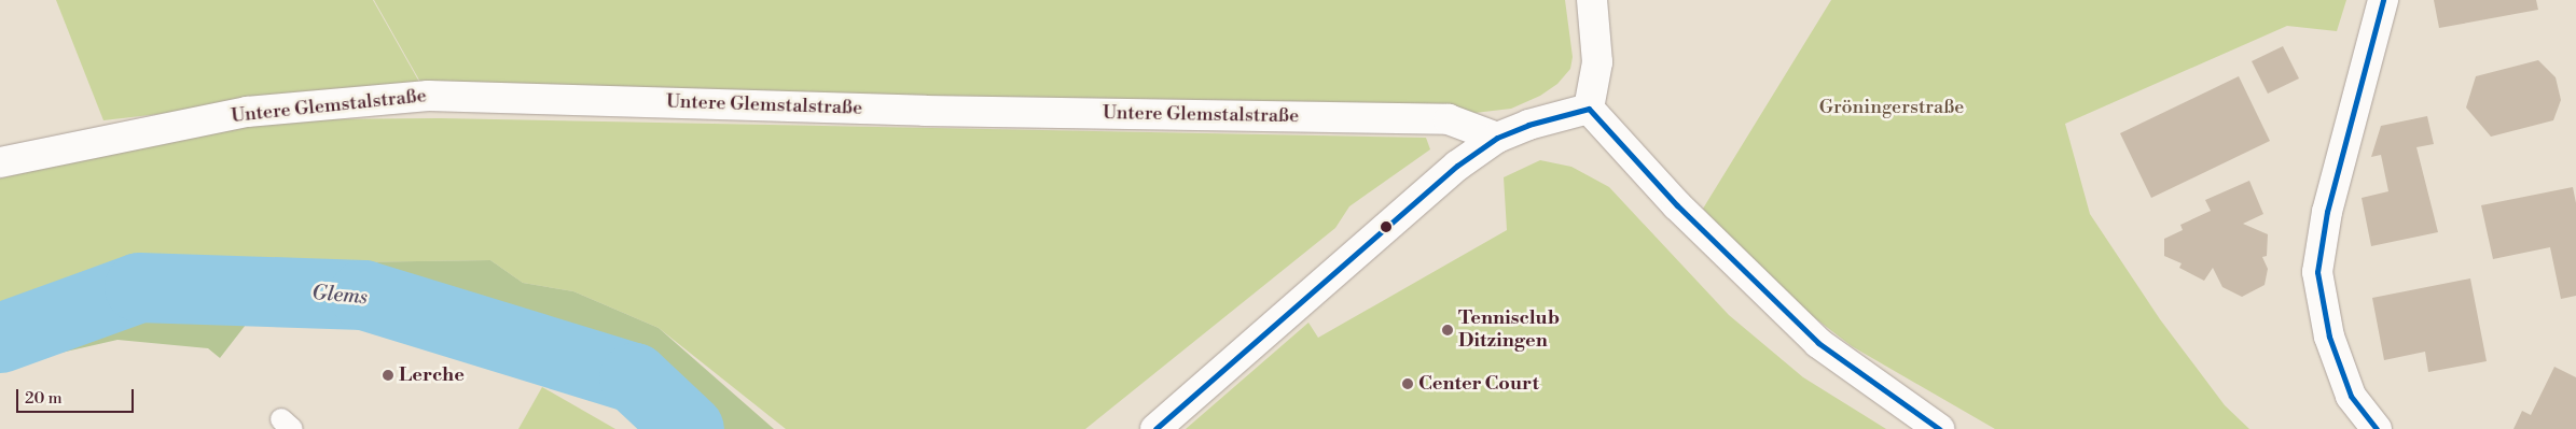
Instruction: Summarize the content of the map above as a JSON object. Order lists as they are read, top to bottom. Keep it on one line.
{"streets":{"street":["Untere Glemstalstraße"]},"water":["Glems"],"parks":["Gröningerstraße"],"places":["Tennisclub Ditzingen","Lerche","Center Court"],"scale_bar":"20 m"}
